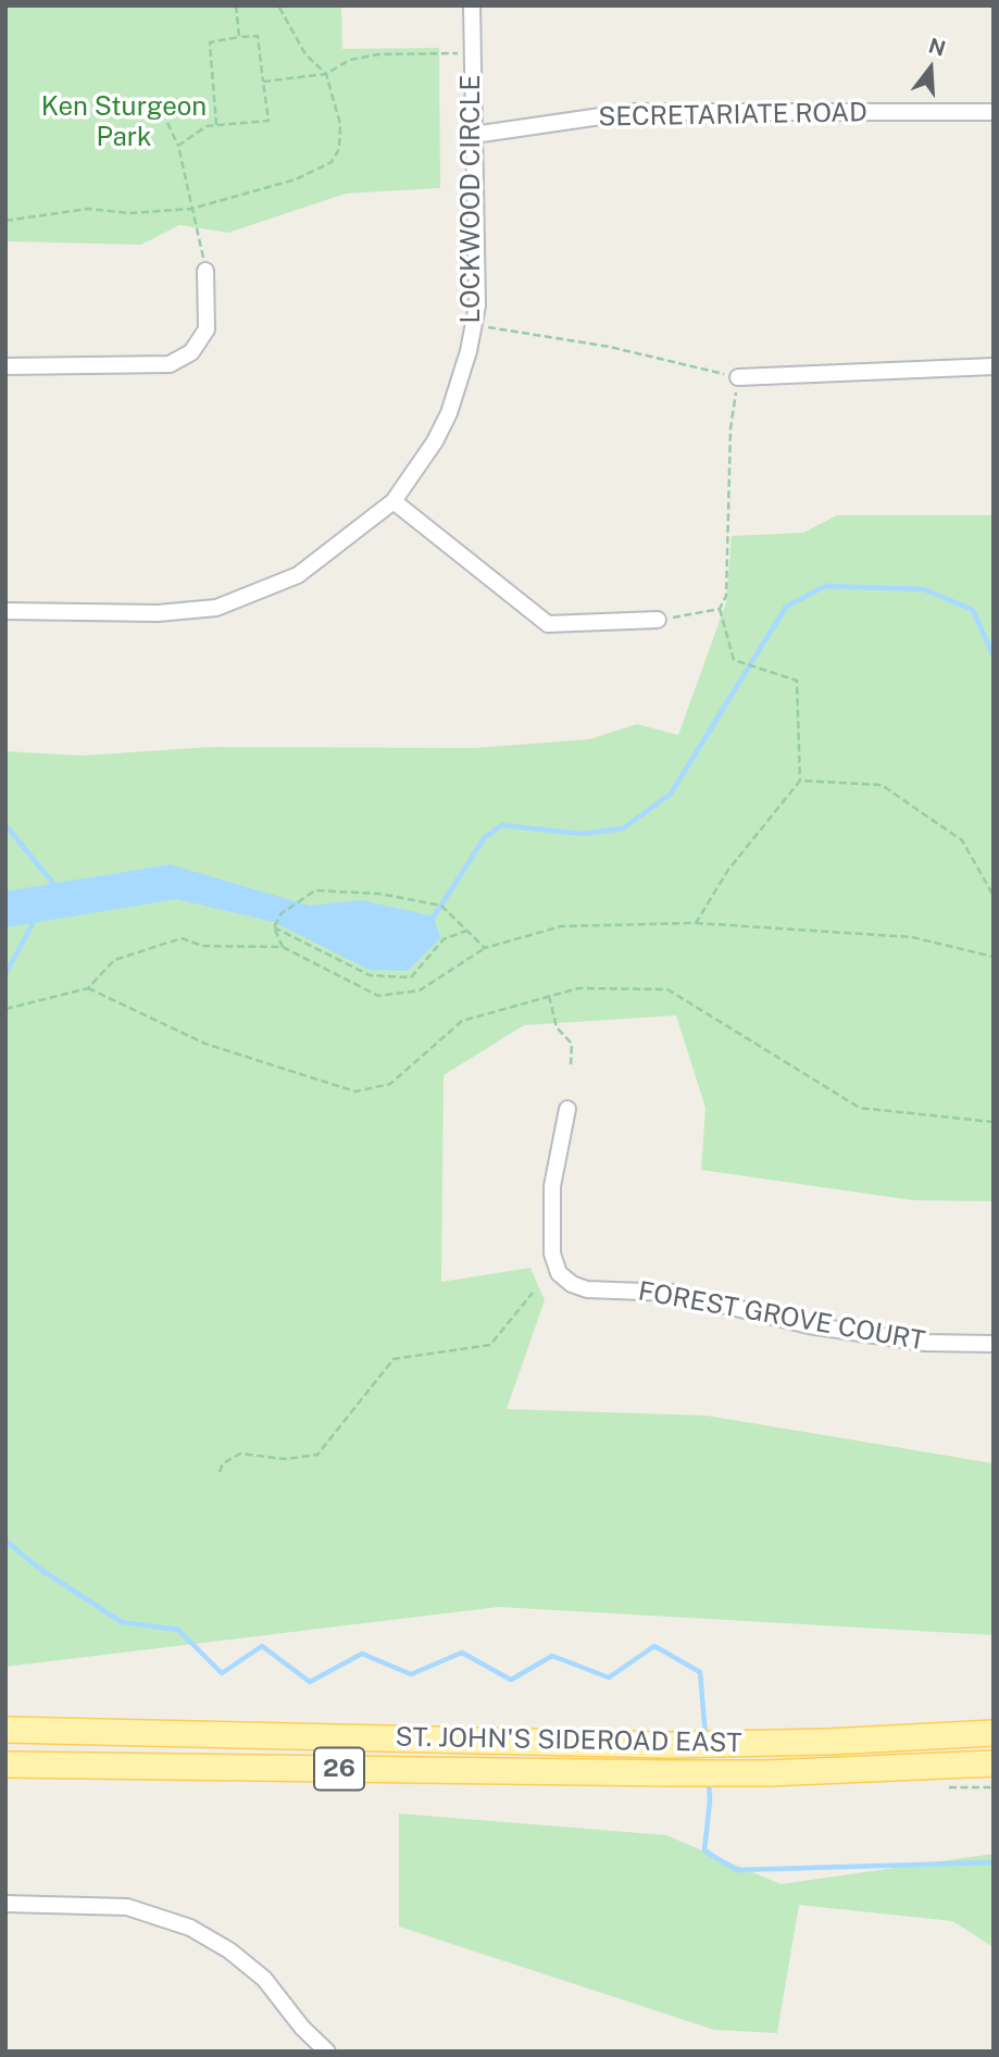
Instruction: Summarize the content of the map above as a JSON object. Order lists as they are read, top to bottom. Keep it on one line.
{"streets":{"main road":["ST. JOHN'S SIDEROAD EAST","26"],"street":["SECRETARIATE ROAD","LOCKWOOD CIRCLE","FOREST GROVE COURT"]},"crossings":[["SECRETARIATE ROAD","LOCKWOOD CIRCLE"]],"parks":["Ken Sturgeon Park"],"north":"top"}
